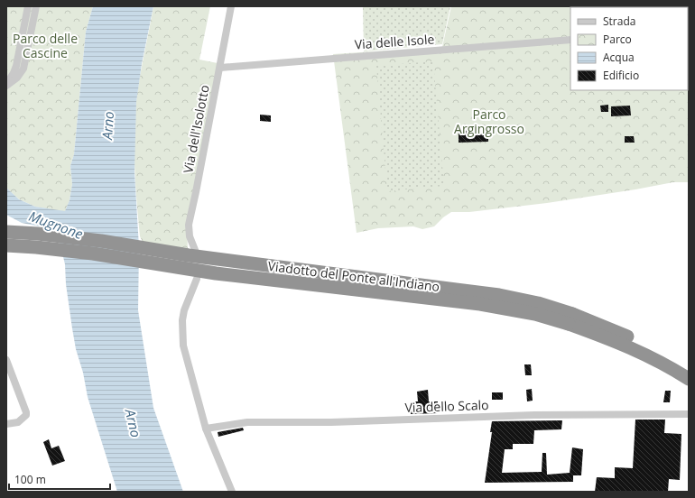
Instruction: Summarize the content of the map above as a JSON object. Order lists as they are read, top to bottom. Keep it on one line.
{"streets":{"highway":["Viadotto del Ponte all'Indiano"],"street":["Via delle Isole","Via dell'Isolotto","Via dello Scalo"]},"crossings":[["Via delle Isole","Via dell'Isolotto"]],"water":["Arno","Mugnone"],"parks":["Parco delle Cascine","Parco Argingrosso"],"legend":["Strada","Parco","Acqua","Edificio"],"scale_bar":"100 m"}
